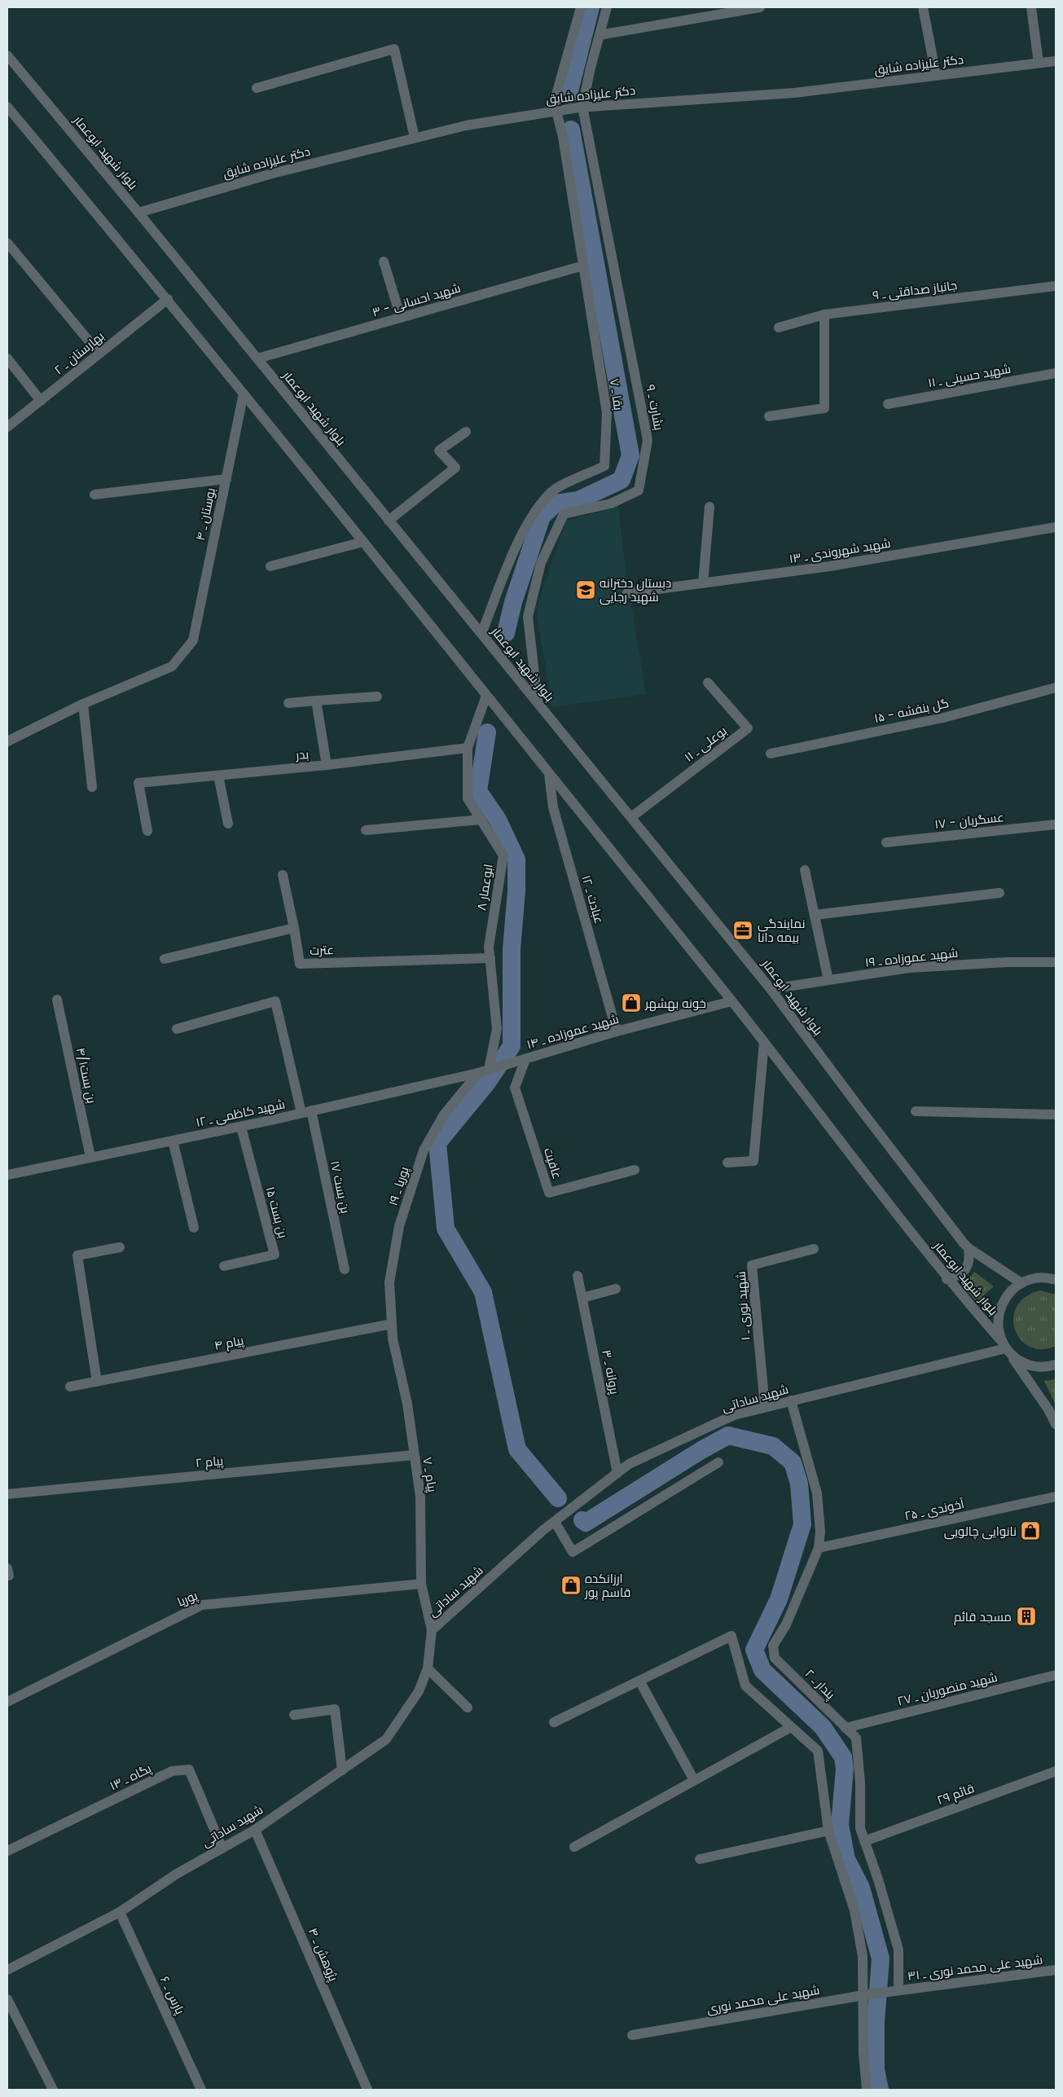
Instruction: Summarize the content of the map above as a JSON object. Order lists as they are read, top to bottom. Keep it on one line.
{"streets":{"street":["دکتر علیزاده شایق","بلوار شهید ابوعمار","جانباز صداقتی ـ ۹","شهید احسانی - ۳","بهارستان ـ ۲","شهید حسینی ـ ۱۱","بقا ـ ۷","بشارت ـ ۹","بوستان ـ ۴","شهید شهروندی ـ ۱۳","گل بنفشه - ۱۵","بوعلی ـ ۱۱","بدر","عسگریان - ۱۷","ابوعمار ۸","عبادت ـ ۱۲","عترت","شهید عموزاده ـ ۱۹","شهید عموزاده ـ ۱۴","بن بست۴/۱","شهید کاظمی ـ ۱۲","عافیت","پوریا ـ ۱۹","بن بست ۱۷","بن بست ۱۵","شهید نوری ـ ۱","پیام ۴","پروانه ـ ۳","شهید ساداتی","پیام ۲","پیام ـ ۷","آخوندی ـ ۲۵","پوریا","پندار ـ ۲","شهید منصوریان ـ ۲۷","پگاه ـ ۱۳","قائم ۲۹","پژوهش ـ ۴","شهید علی محمد نوری ـ ۳۱","پارس ـ ۶","شهید علی محمد نوری"]},"crossings":[["دکتر علیزاده شایق","بلوار شهید ابوعمار"],["دکتر علیزاده شایق","بقا ـ ۷"],["دکتر علیزاده شایق","بشارت ـ ۹"],["بلوار شهید ابوعمار","شهید احسانی - ۳"],["بلوار شهید ابوعمار","بهارستان ـ ۲"],["بلوار شهید ابوعمار","بقا ـ ۷"],["بلوار شهید ابوعمار","بشارت ـ ۹"],["بلوار شهید ابوعمار","بوستان ـ ۴"],["بلوار شهید ابوعمار","بوعلی ـ ۱۱"],["بلوار شهید ابوعمار","ابوعمار ۸"],["بلوار شهید ابوعمار","عبادت ـ ۱۲"],["بلوار شهید ابوعمار","شهید عموزاده ـ ۱۹"],["بلوار شهید ابوعمار","شهید عموزاده ـ ۱۴"],["بلوار شهید ابوعمار","شهید ساداتی"],["شهید احسانی - ۳","بقا ـ ۷"],["بدر","ابوعمار ۸"],["ابوعمار ۸","عترت"],["ابوعمار ۸","شهید عموزاده ـ ۱۴"],["ابوعمار ۸","شهید کاظمی ـ ۱۲"],["عبادت ـ ۱۲","شهید عموزاده ـ ۱۴"],["شهید عموزاده ـ ۱۴","شهید کاظمی ـ ۱۲"],["شهید عموزاده ـ ۱۴","عافیت"],["بن بست۴/۱","شهید کاظمی ـ ۱۲"],["شهید کاظمی ـ ۱۲","پوریا ـ ۱۹"],["شهید کاظمی ـ ۱۲","بن بست ۱۷"],["شهید کاظمی ـ ۱۲","بن بست ۱۵"],["پوریا ـ ۱۹","پیام ۴"],["پوریا ـ ۱۹","پیام ـ ۷"],["شهید نوری ـ ۱","شهید ساداتی"],["پیام ۴","پیام ـ ۷"],["پروانه ـ ۳","شهید ساداتی"],["شهید ساداتی","پیام ـ ۷"],["شهید ساداتی","پندار ـ ۲"],["شهید ساداتی","پگاه ـ ۱۳"],["شهید ساداتی","پژوهش ـ ۴"],["شهید ساداتی","پارس ـ ۶"],["پیام ۲","پیام ـ ۷"],["پیام ـ ۷","پوریا"],["آخوندی ـ ۲۵","پندار ـ ۲"],["پندار ـ ۲","شهید منصوریان ـ ۲۷"],["پندار ـ ۲","قائم ۲۹"],["پندار ـ ۲","شهید علی محمد نوری ـ ۳۱"],["پندار ـ ۲","شهید علی محمد نوری"],["شهید علی محمد نوری ـ ۳۱","شهید علی محمد نوری"]],"places":{"school or university":["دبستان دخترانه شهید رجایی"],"office":["نمایندگی بیمه دانا"],"shop":["خونه بهشهر","نانوایی چالویی","ارزانکده قاسم پور"],"building":["مسجد قائم"]}}
